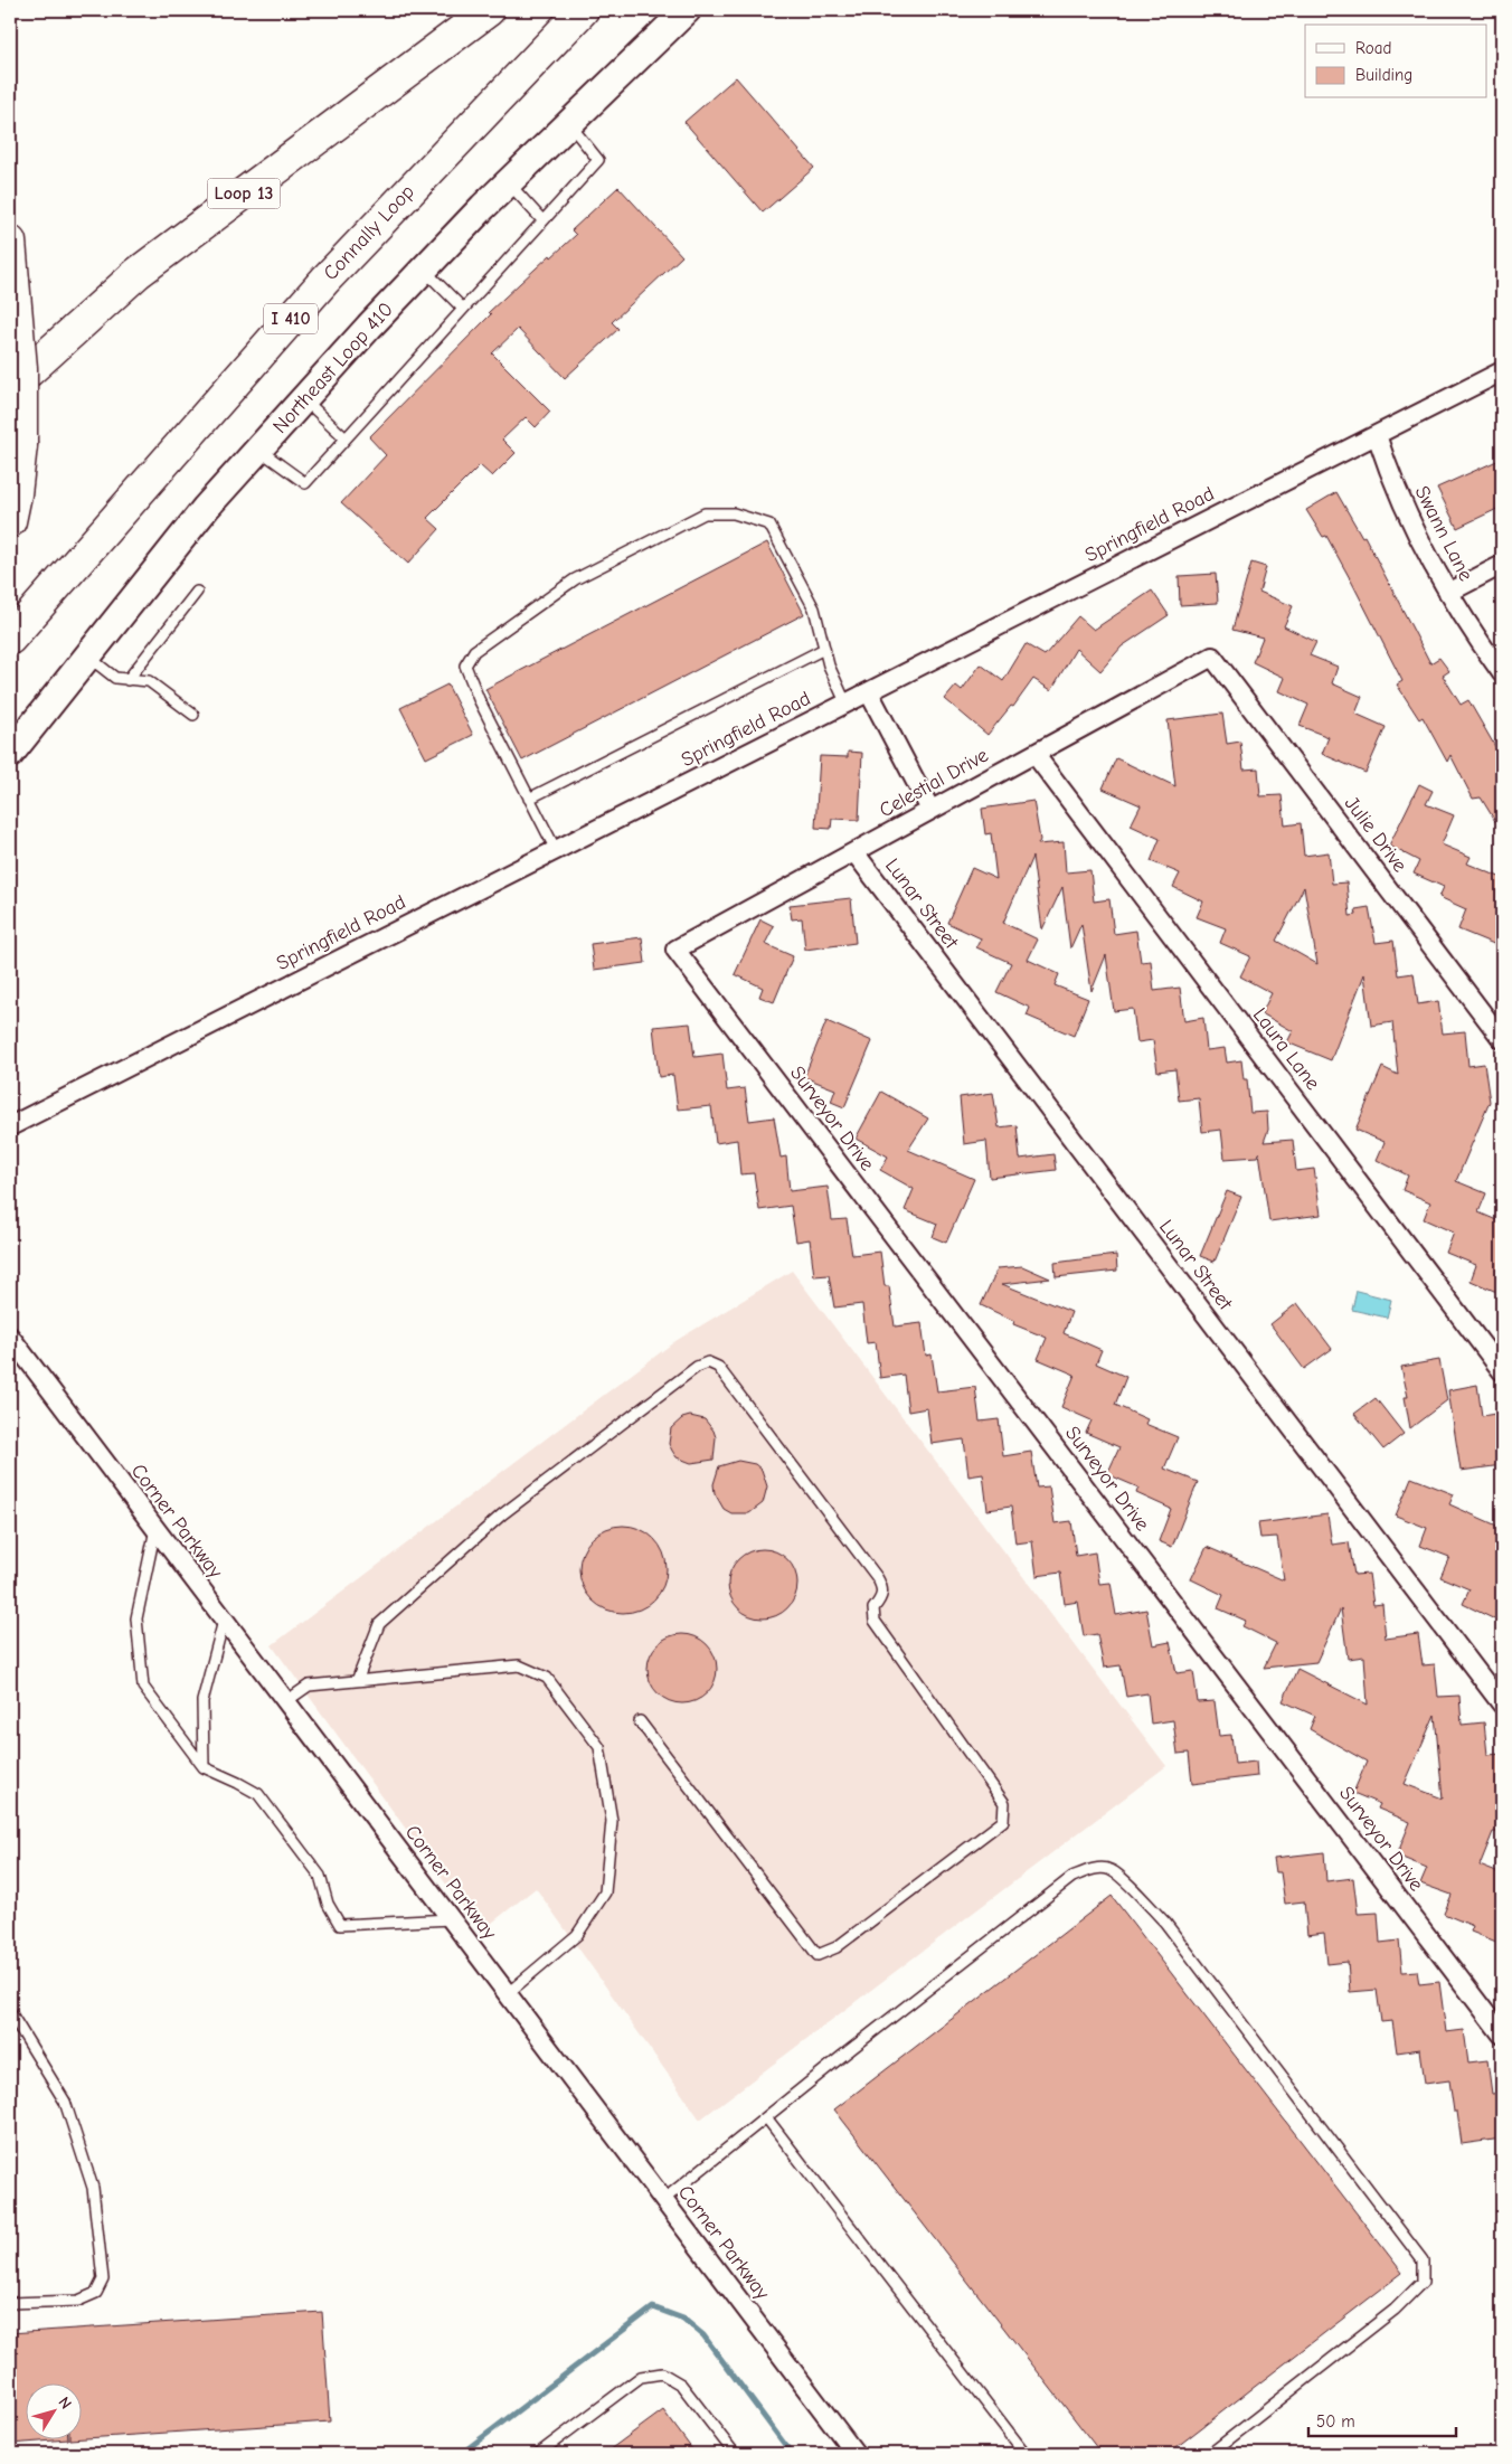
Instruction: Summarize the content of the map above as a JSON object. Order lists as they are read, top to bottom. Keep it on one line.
{"streets":{"highway":["Loop 13","Connally Loop","I 410"],"main road":["Northeast Loop 410"],"street":["Springfield Road","Swann Lane","Celestial Drive","Julie Drive","Lunar Street","Laura Lane","Surveyor Drive","Corner Parkway"]},"crossings":[["Springfield Road","Swann Lane"],["Celestial Drive","Julie Drive"],["Celestial Drive","Lunar Street"],["Celestial Drive","Laura Lane"],["Celestial Drive","Surveyor Drive"]],"legend":["Road","Building"],"scale_bar":"50 m","north":"top right"}
